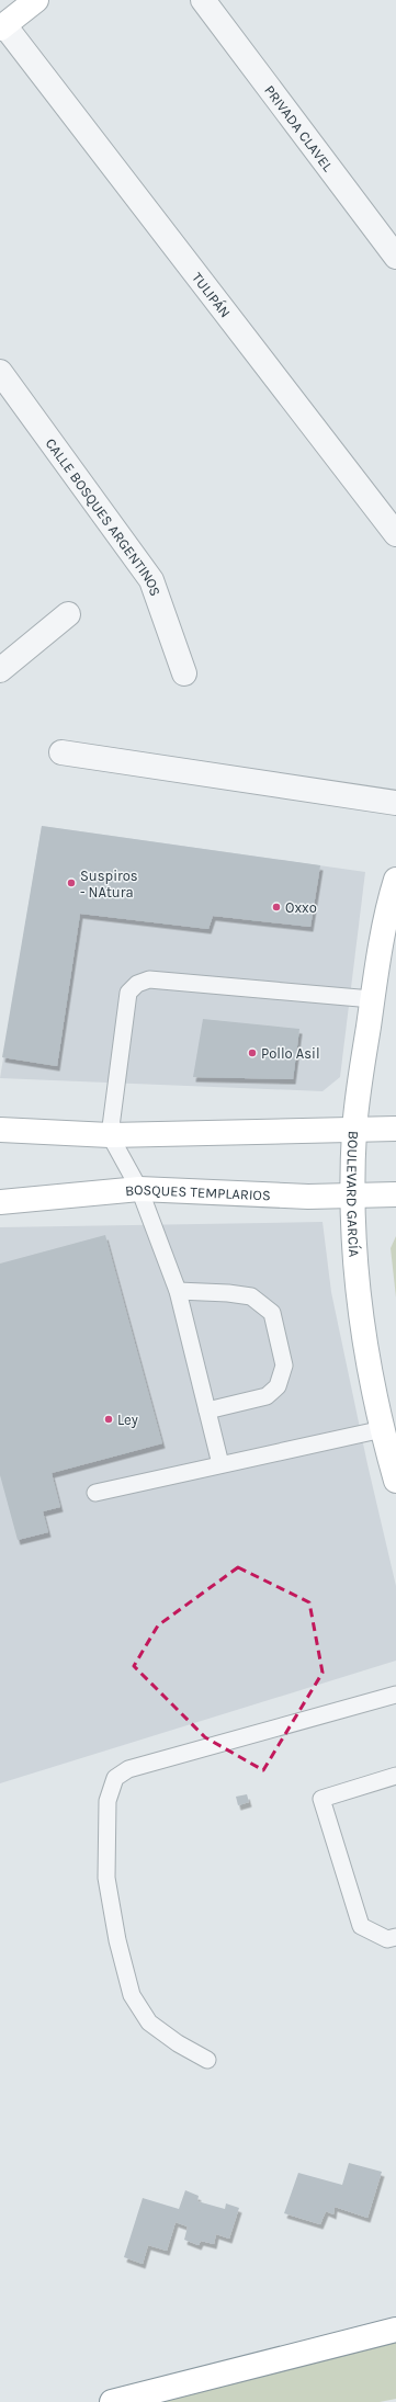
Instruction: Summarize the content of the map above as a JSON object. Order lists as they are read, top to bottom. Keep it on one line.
{"streets":{"main road":["BOSQUES TEMPLARIOS","BOULEVARD GARCÍA"],"street":["PRIVADA CLAVEL","TULIPÁN","CALLE BOSQUES ARGENTINOS"]},"crossings":[["BOSQUES TEMPLARIOS","BOULEVARD GARCÍA"]],"places":["Suspiros - NAtura","Oxxo","Pollo Asil","Ley"]}
